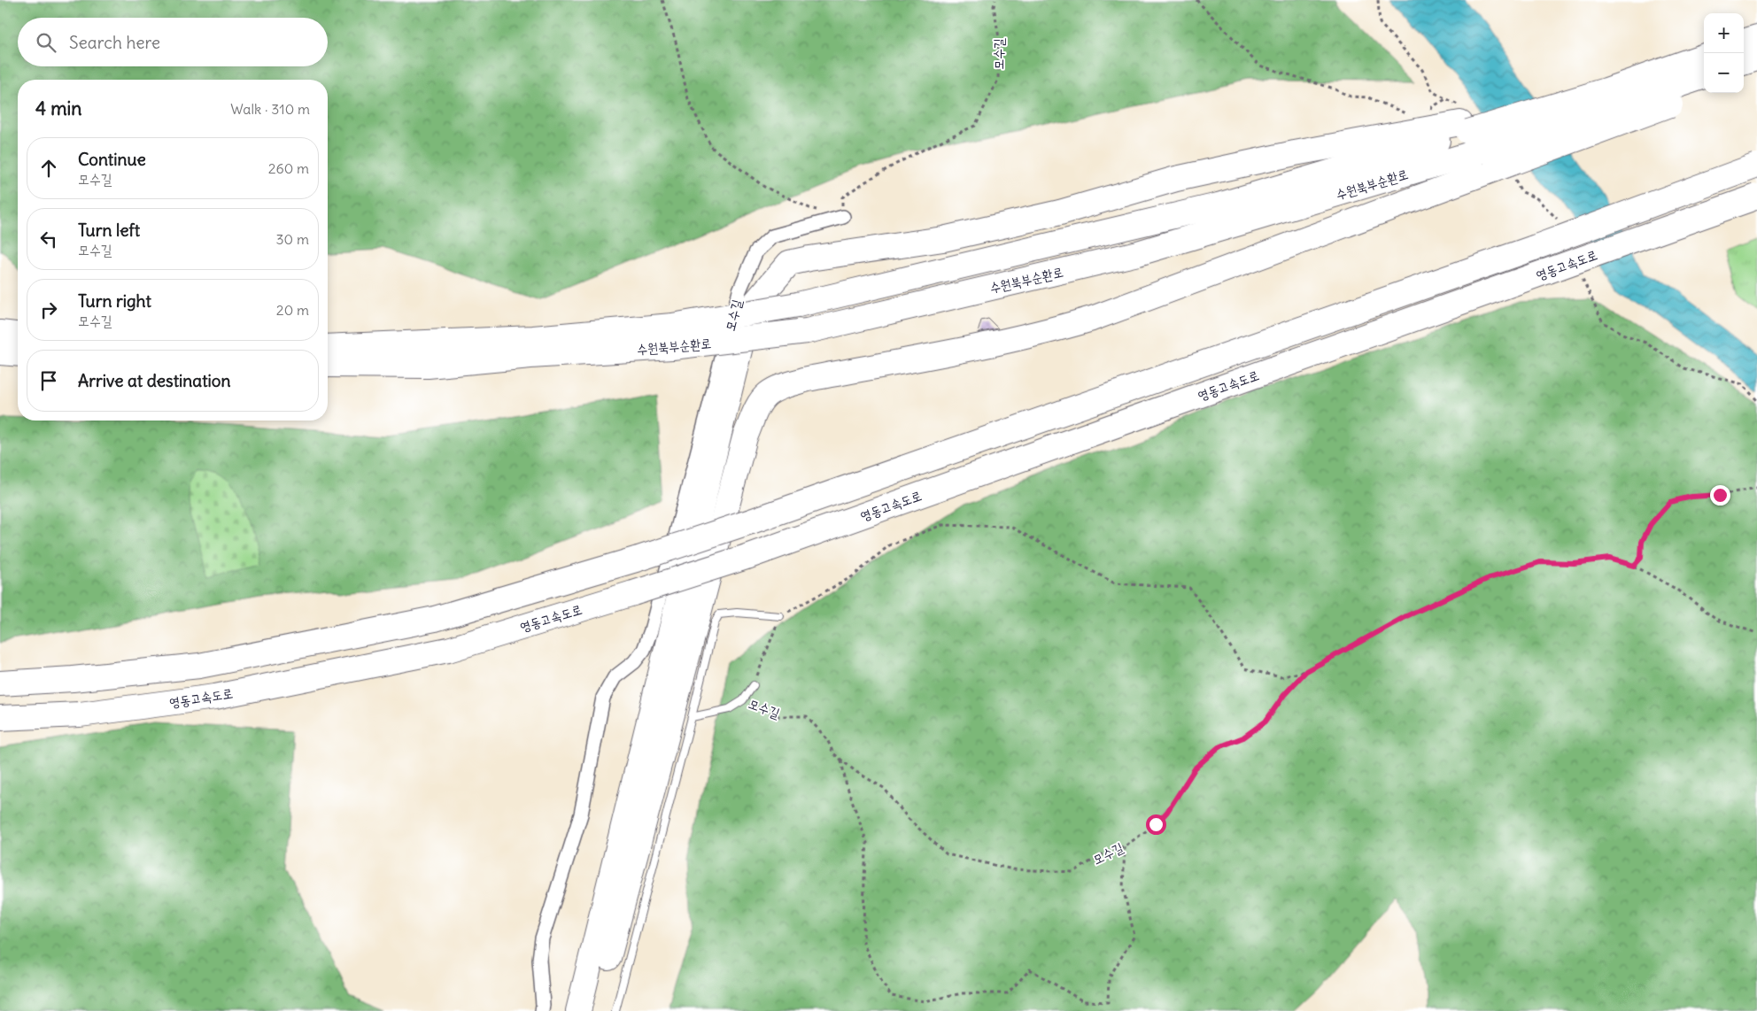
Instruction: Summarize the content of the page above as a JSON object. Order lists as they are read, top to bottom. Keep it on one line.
{"streets":{"highway":["수원북부순환로","영동고속도로"],"street":["모수길"]},"page":{"map_buttons":["+","−"],"search":"Search here","heading":["4 min","Walk · 310 m"],"list":[["Continue","모수길","260 m"],["Turn left","모수길","30 m"],["Turn right","모수길","20 m"],"Arrive at destination"]}}
